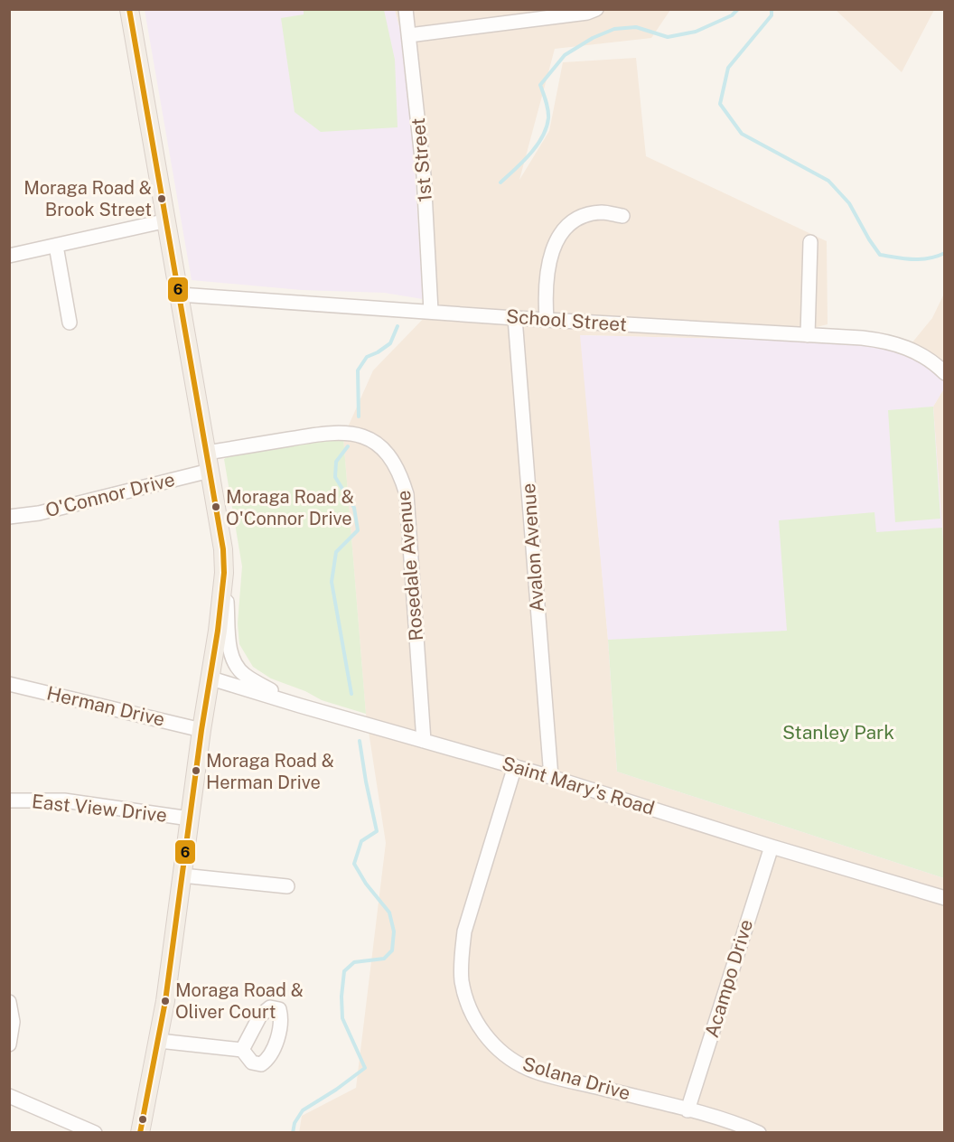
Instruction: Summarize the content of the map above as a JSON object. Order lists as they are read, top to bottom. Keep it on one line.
{"streets":{"street":["1st Street","School Street","O'Connor Drive","Avalon Avenue","Rosedale Avenue","Herman Drive","Saint Mary's Road","East View Drive","Acampo Drive","Solana Drive"]},"crossings":[["1st Street","School Street"],["School Street","Avalon Avenue"],["Avalon Avenue","Saint Mary's Road"],["Rosedale Avenue","Saint Mary's Road"],["Saint Mary's Road","Acampo Drive"],["Saint Mary's Road","Solana Drive"],["Acampo Drive","Solana Drive"]],"parks":["Stanley Park"],"places":["Moraga Road & Brook Street","Moraga Road & O'Connor Drive","Moraga Road & Herman Drive","Moraga Road & Oliver Court"],"lines":["transit line 6"]}
